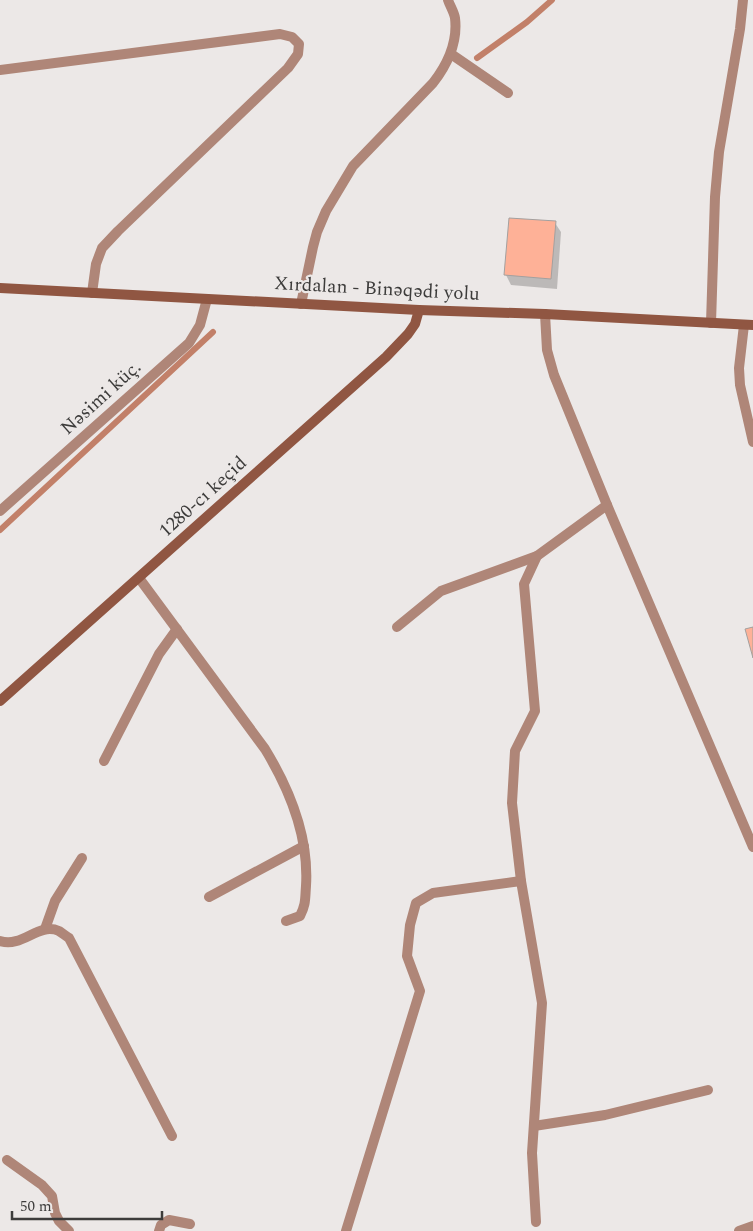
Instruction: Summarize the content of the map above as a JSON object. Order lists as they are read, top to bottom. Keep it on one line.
{"streets":{"main road":["Xırdalan - Binəqədi yolu","1280-cı keçid"],"street":["Nəsimi küç."]},"crossings":[["Xırdalan - Binəqədi yolu","Nəsimi küç."],["Xırdalan - Binəqədi yolu","1280-cı keçid"]],"scale_bar":"50 m"}
